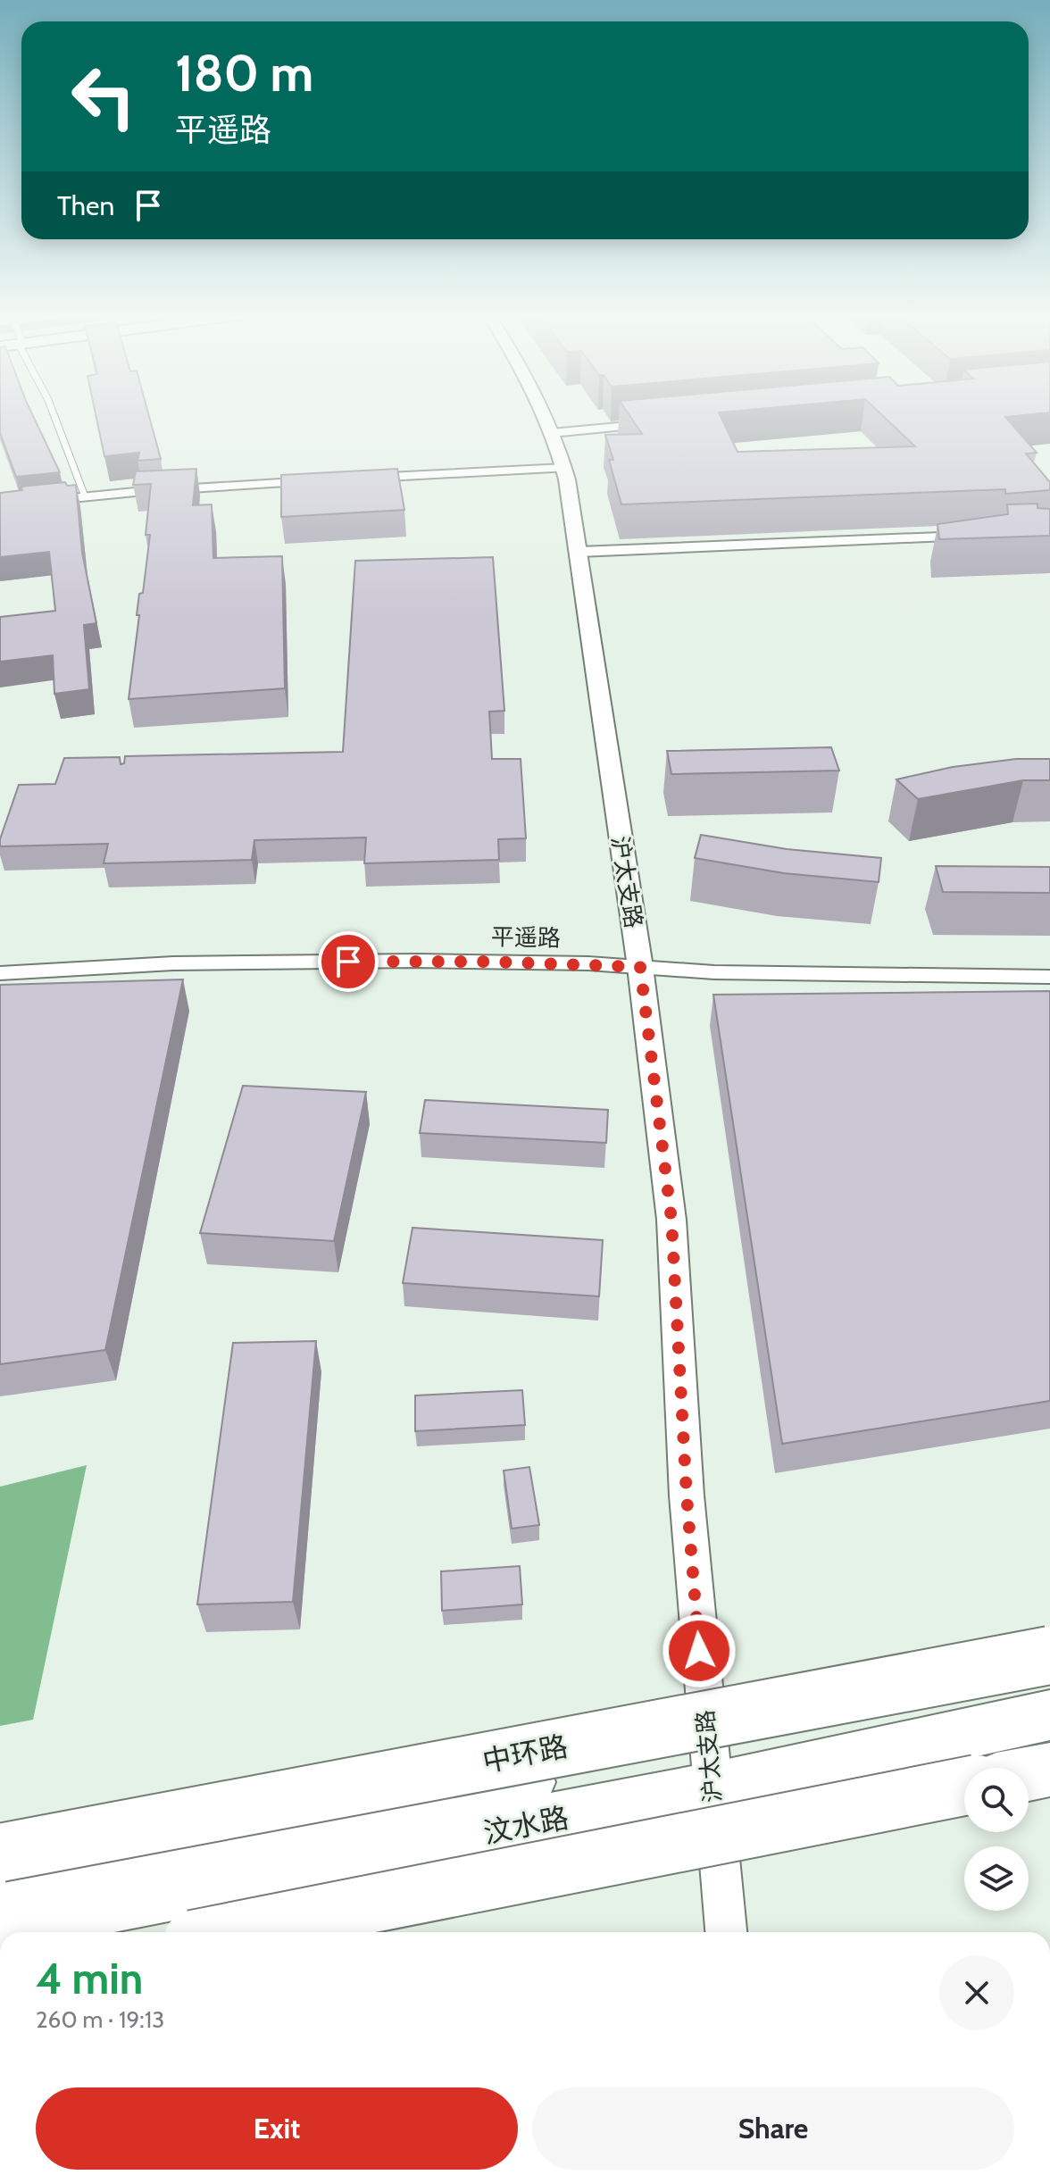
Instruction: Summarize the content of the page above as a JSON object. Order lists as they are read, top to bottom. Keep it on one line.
{"streets":{"highway":["中环路"],"main road":["汶水路"],"street":["沪太支路","平遥路"]},"crossings":[["沪太支路","平遥路"],["沪太支路","汶水路"]],"page":{"turn":["180 m","平遥路"],"then":"Then","heading":["4 min","260 m · 19:13"],"buttons":["Exit","Share"]}}
